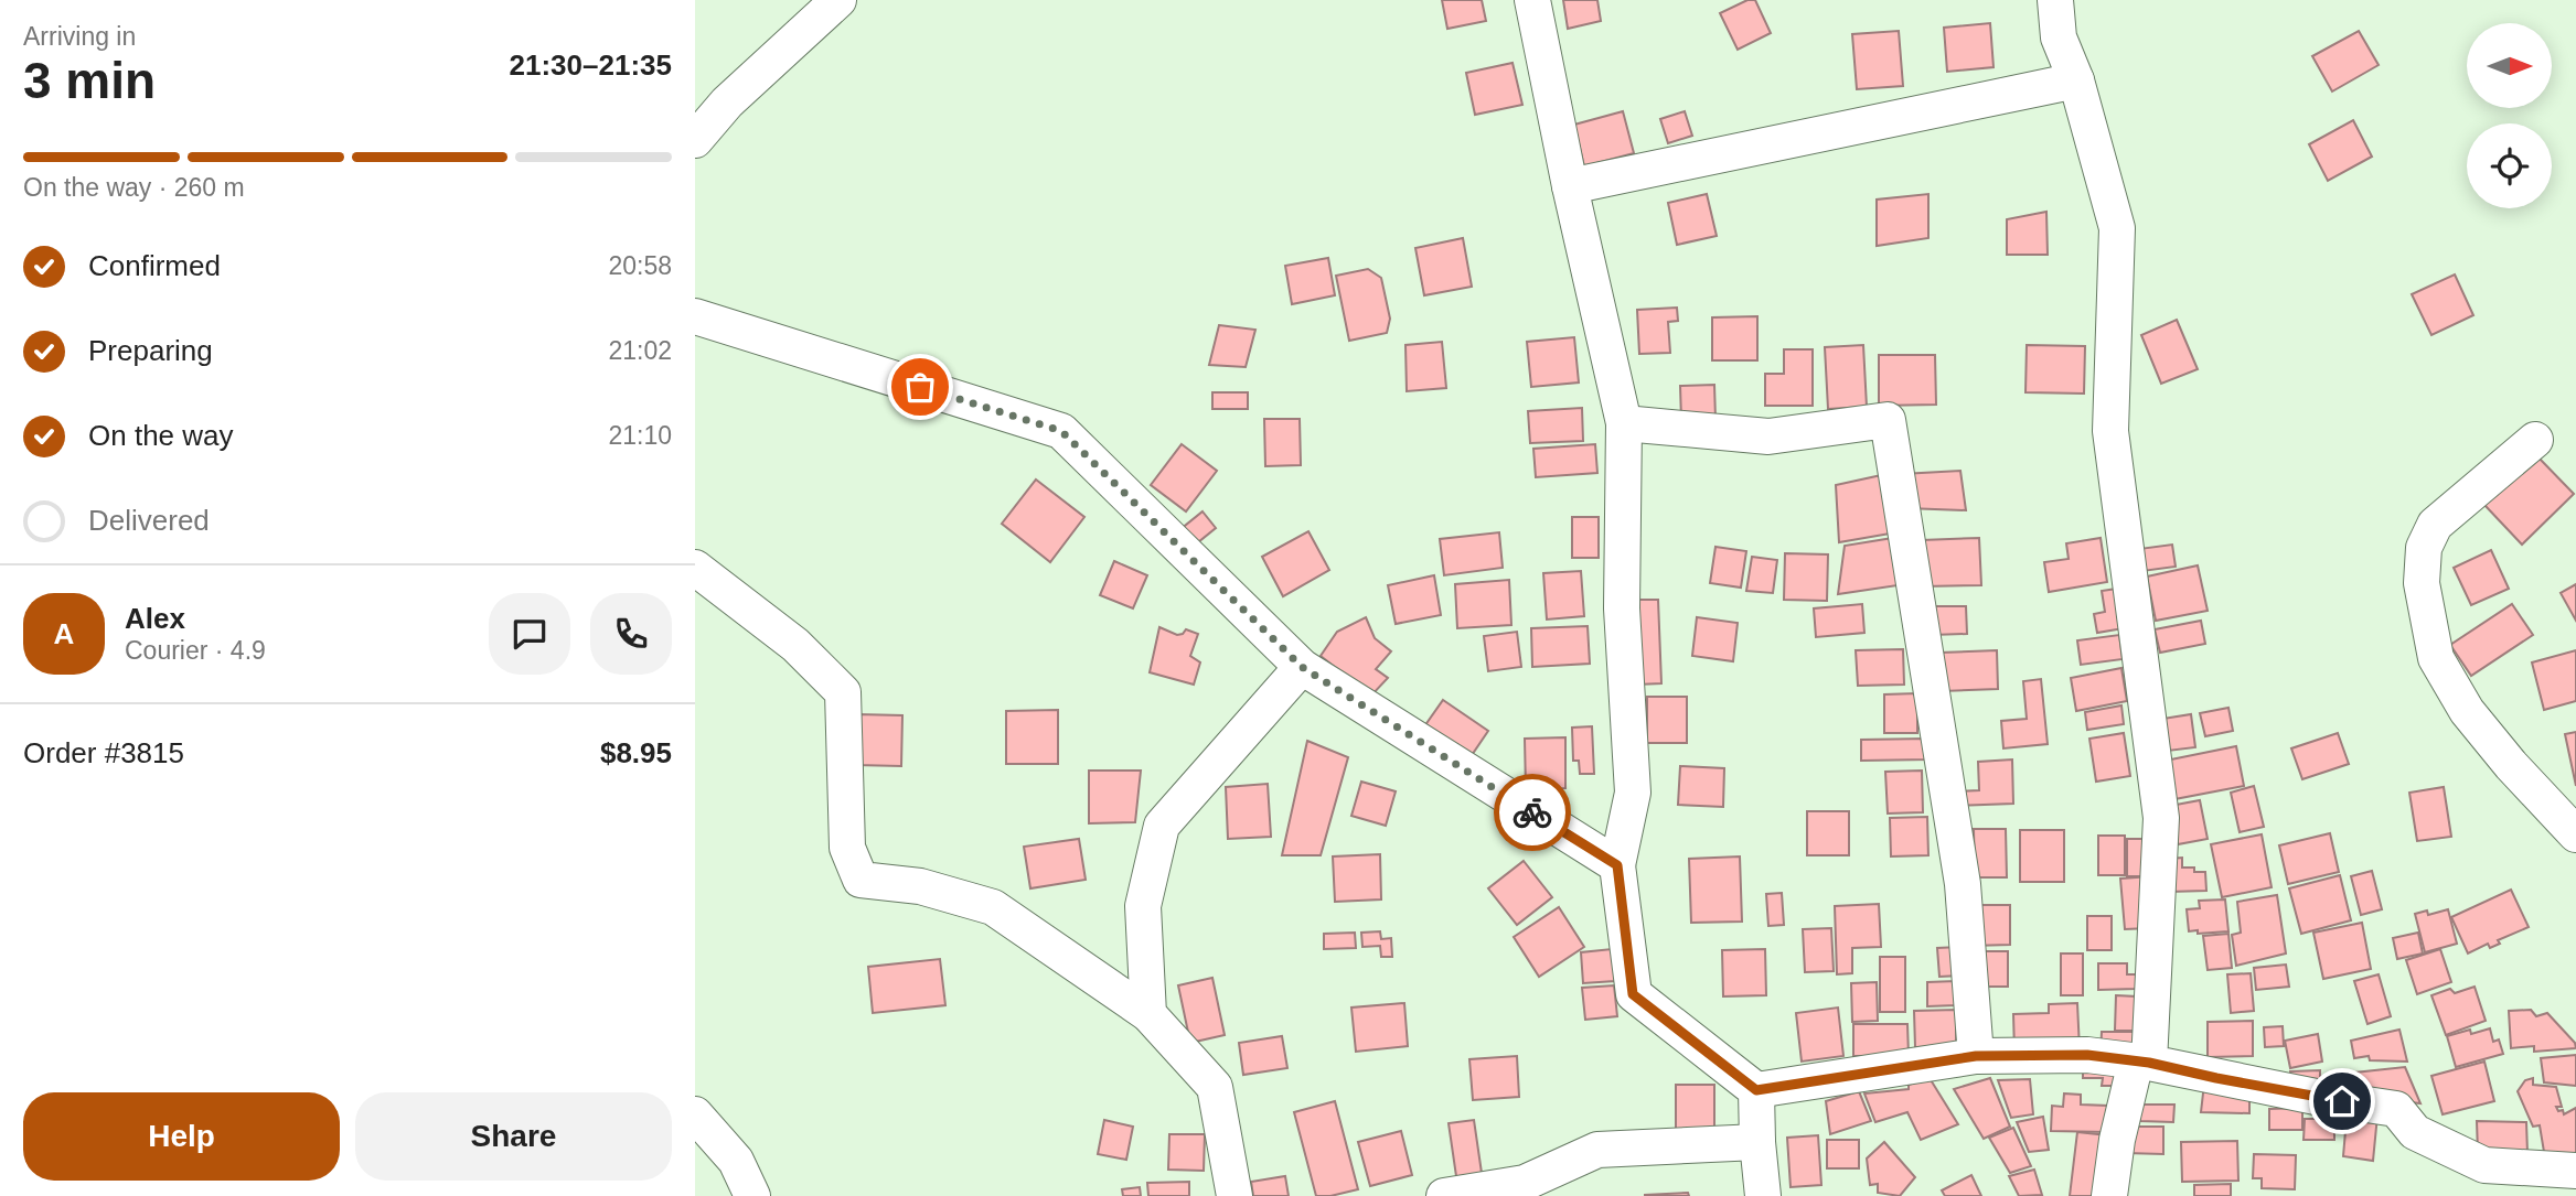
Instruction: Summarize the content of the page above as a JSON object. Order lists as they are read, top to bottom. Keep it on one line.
{"north":"right","page":{"heading":["3 min","Arriving in","21:30–21:35"],"panel":["Alex","Courier · 4.9","Order #3815","$8.95"],"bar":"On the way · 260 m","list":[["Confirmed","20:58"],["Preparing","21:02"],["On the way","21:10"],"Delivered"],"round":"A","buttons":["Help","Share"]}}
